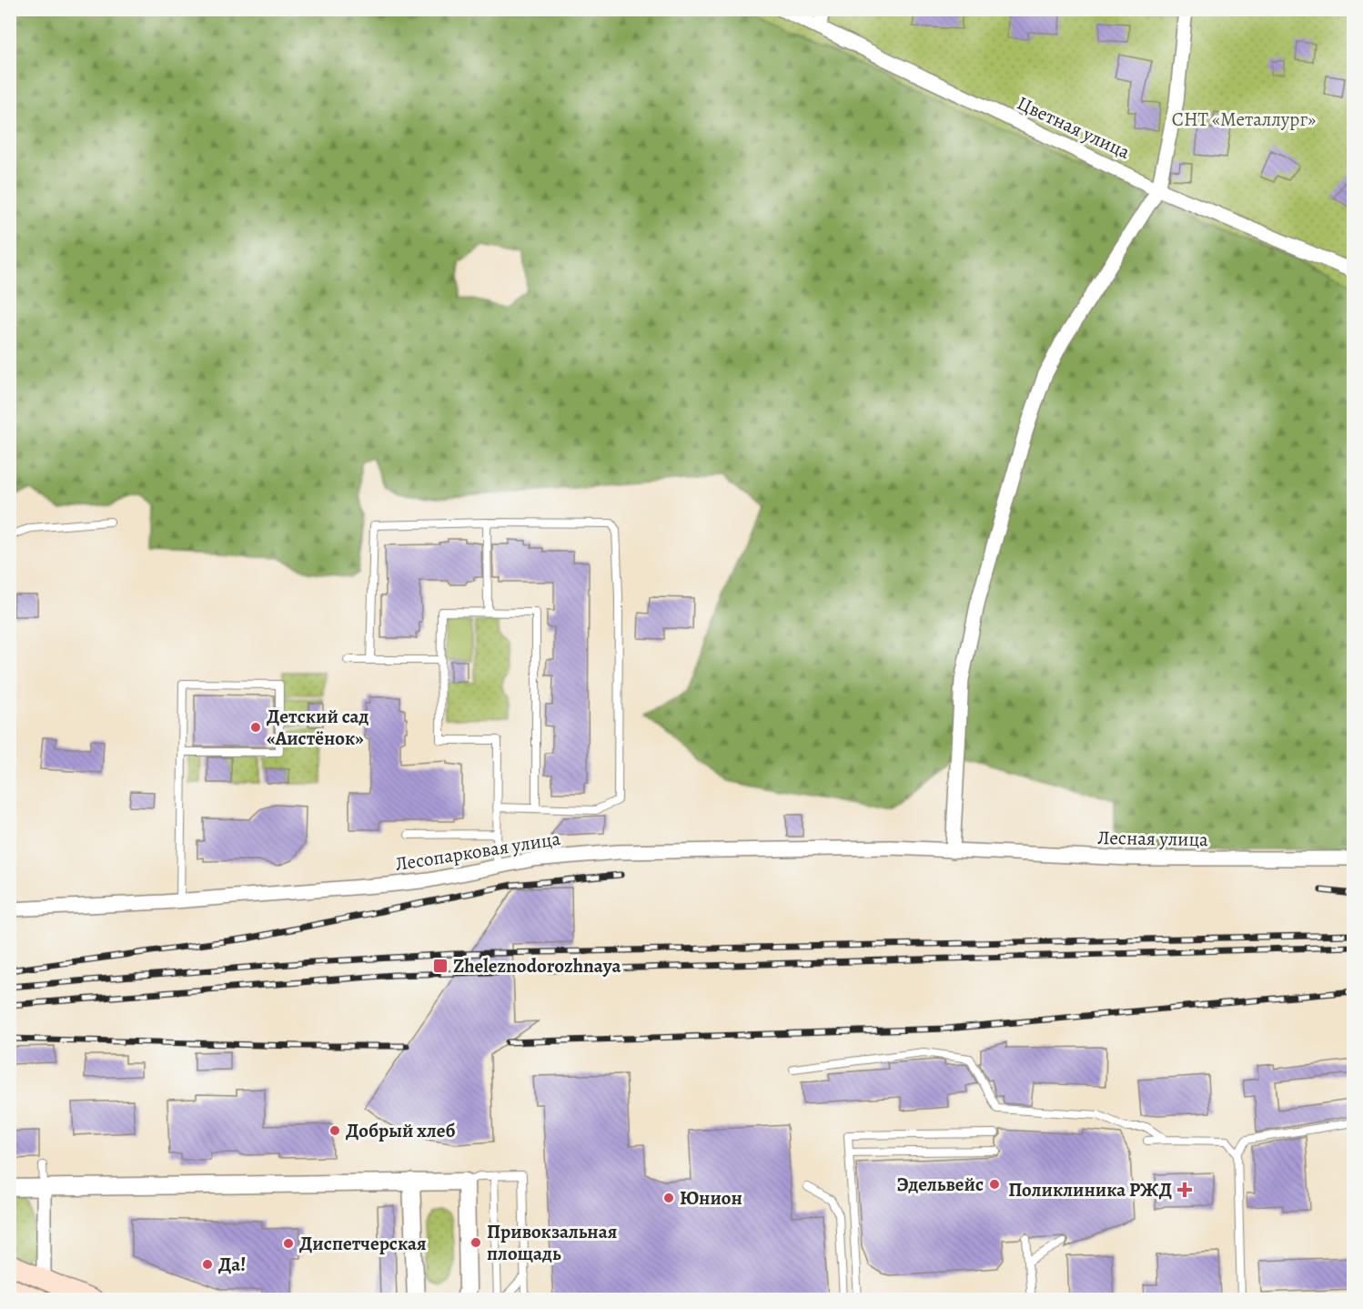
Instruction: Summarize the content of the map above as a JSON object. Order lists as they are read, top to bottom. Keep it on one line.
{"streets":{"street":["Цветная улица","Лесная улица","Лесопарковая улица"]},"crossings":[["Лесная улица","Лесопарковая улица"]],"parks":["СНТ «Металлург»"],"places":{"other":["Детский сад «Аистёнок»","Добрый хлеб","Эдельвейс","Юнион","Привокзальная площадь","Диспетчерская","Да!"],"transit":["Zheleznodorozhnаyа"],"health":["Поликлиника РЖД"]}}
